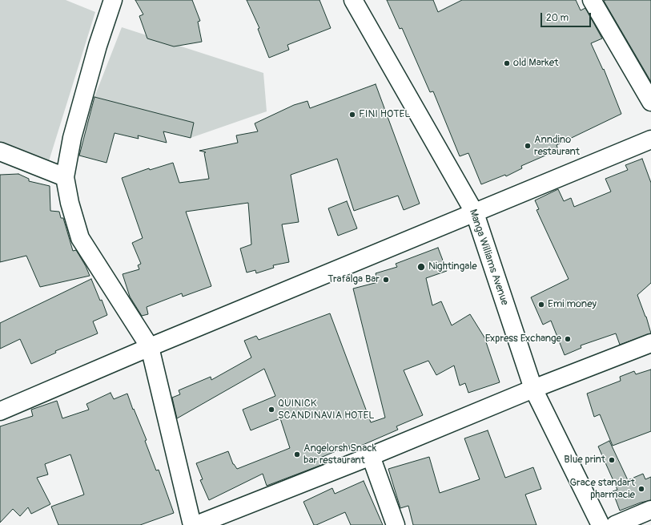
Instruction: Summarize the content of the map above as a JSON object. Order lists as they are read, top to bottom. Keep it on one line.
{"streets":{"street":["Manga Williams Avenue"]},"places":["old Market","FINI HOTEL","Anndino restaurant","Nightingale","Trafalga Bar","Emi money","Express Exchange","QUINICK SCANDINAVIA HOTEL","Angelorsh Snack bar restaurant","Blue print","Grace standart pharmacie"],"scale_bar":"20 m"}
